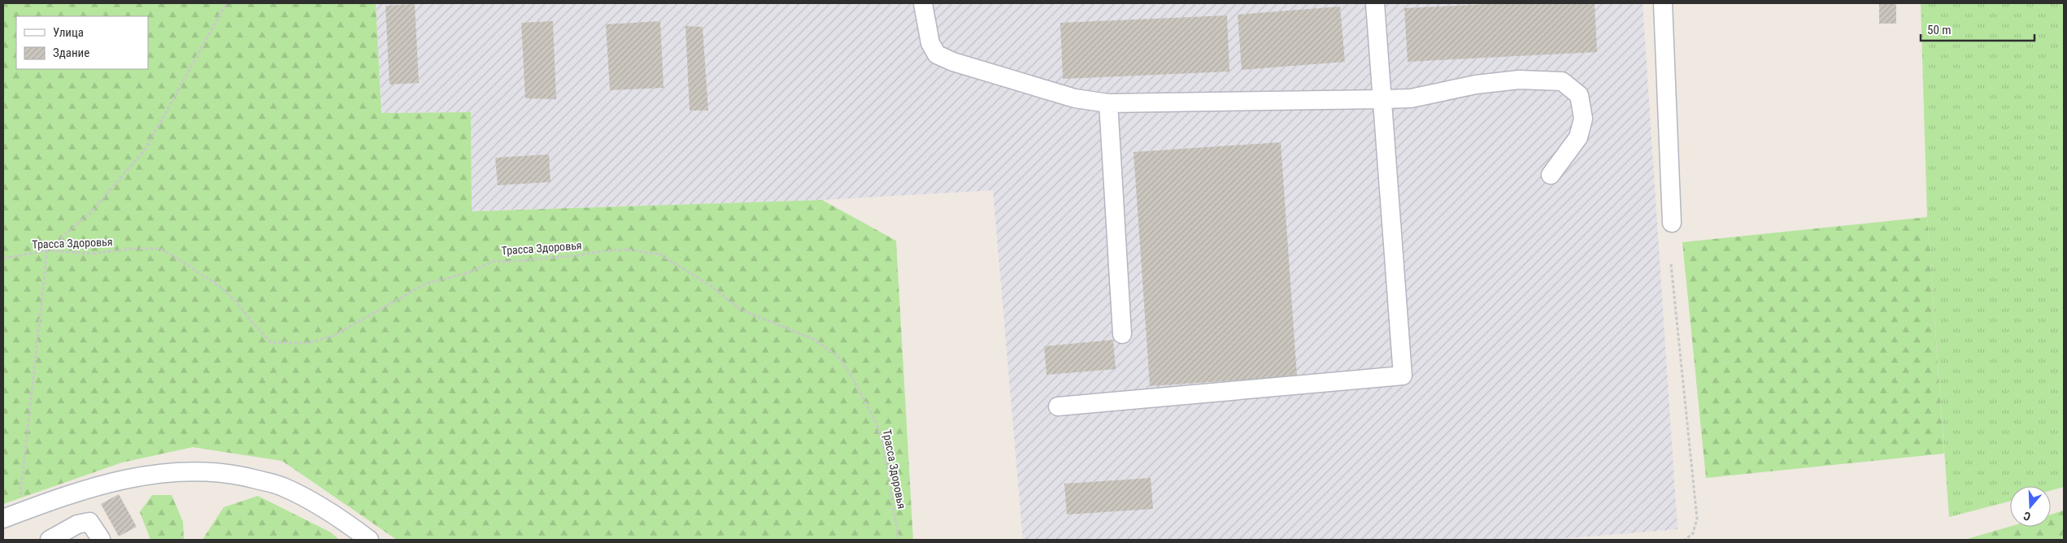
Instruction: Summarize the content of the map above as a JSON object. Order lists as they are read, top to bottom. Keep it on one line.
{"streets":{"path":["Трасса Здоровья"]},"legend":["Улица","Здание"],"scale_bar":"50 m","north":"bottom"}
